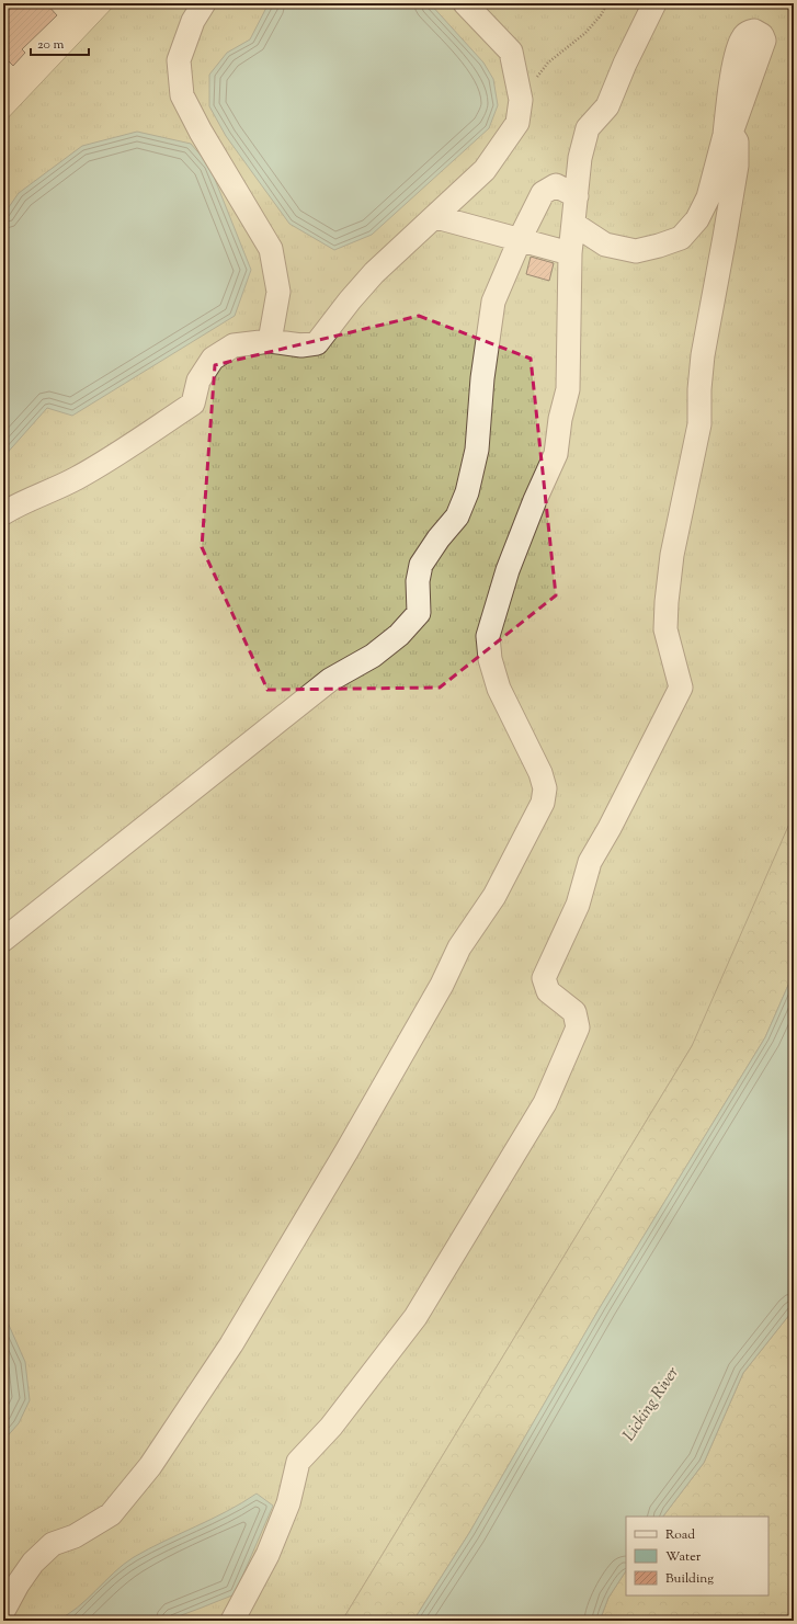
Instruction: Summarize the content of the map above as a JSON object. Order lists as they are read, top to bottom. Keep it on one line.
{"water":["Licking River"],"legend":["Road","Water","Building"],"scale_bar":"20 m"}
